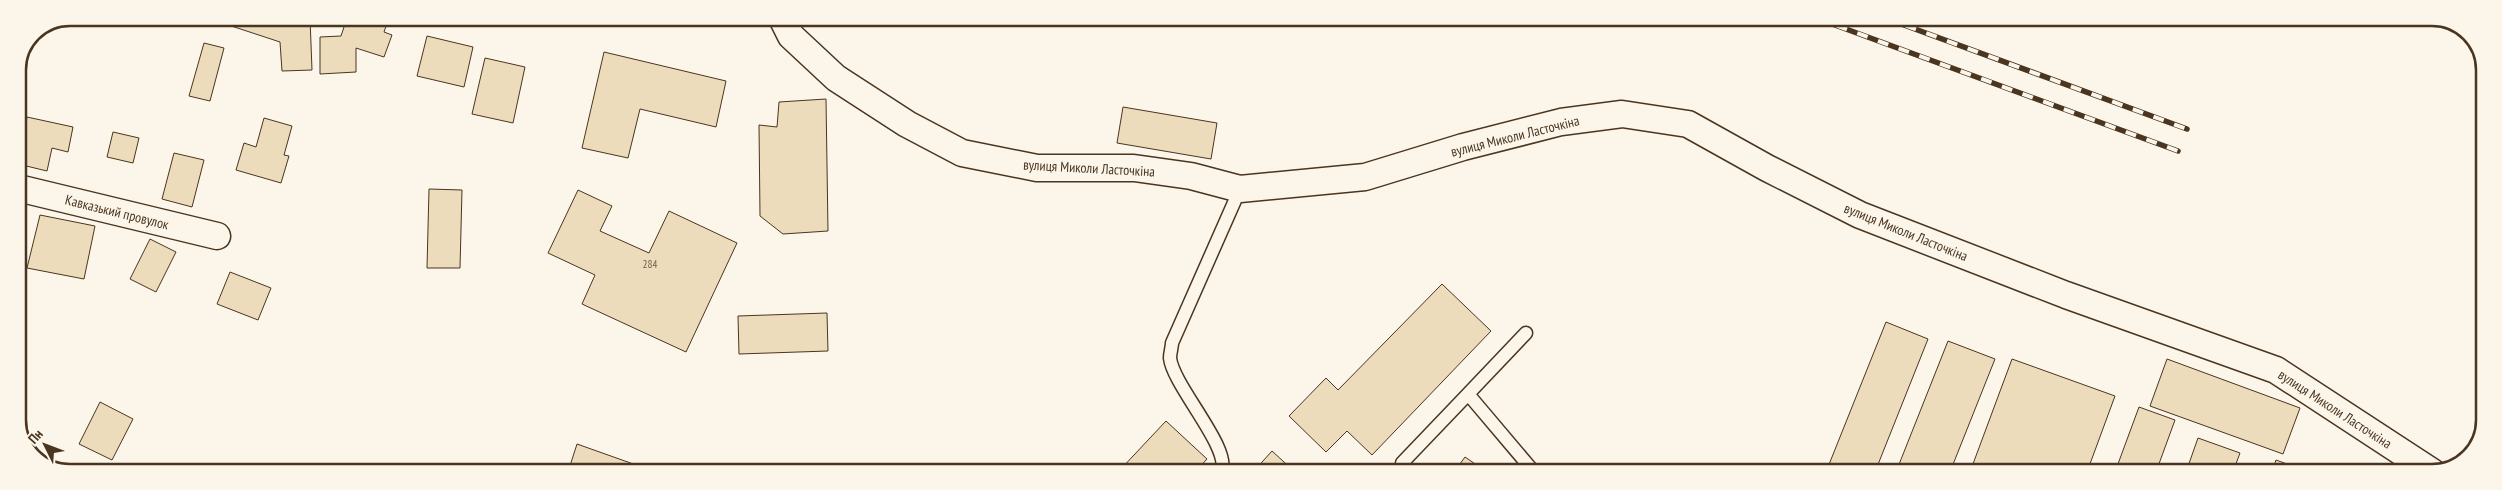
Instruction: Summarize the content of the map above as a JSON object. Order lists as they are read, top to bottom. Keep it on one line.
{"streets":{"street":["вулиця Миколи Ласточкіна","Кавказький провулок"]},"house_numbers":["284"],"north":"top left"}
